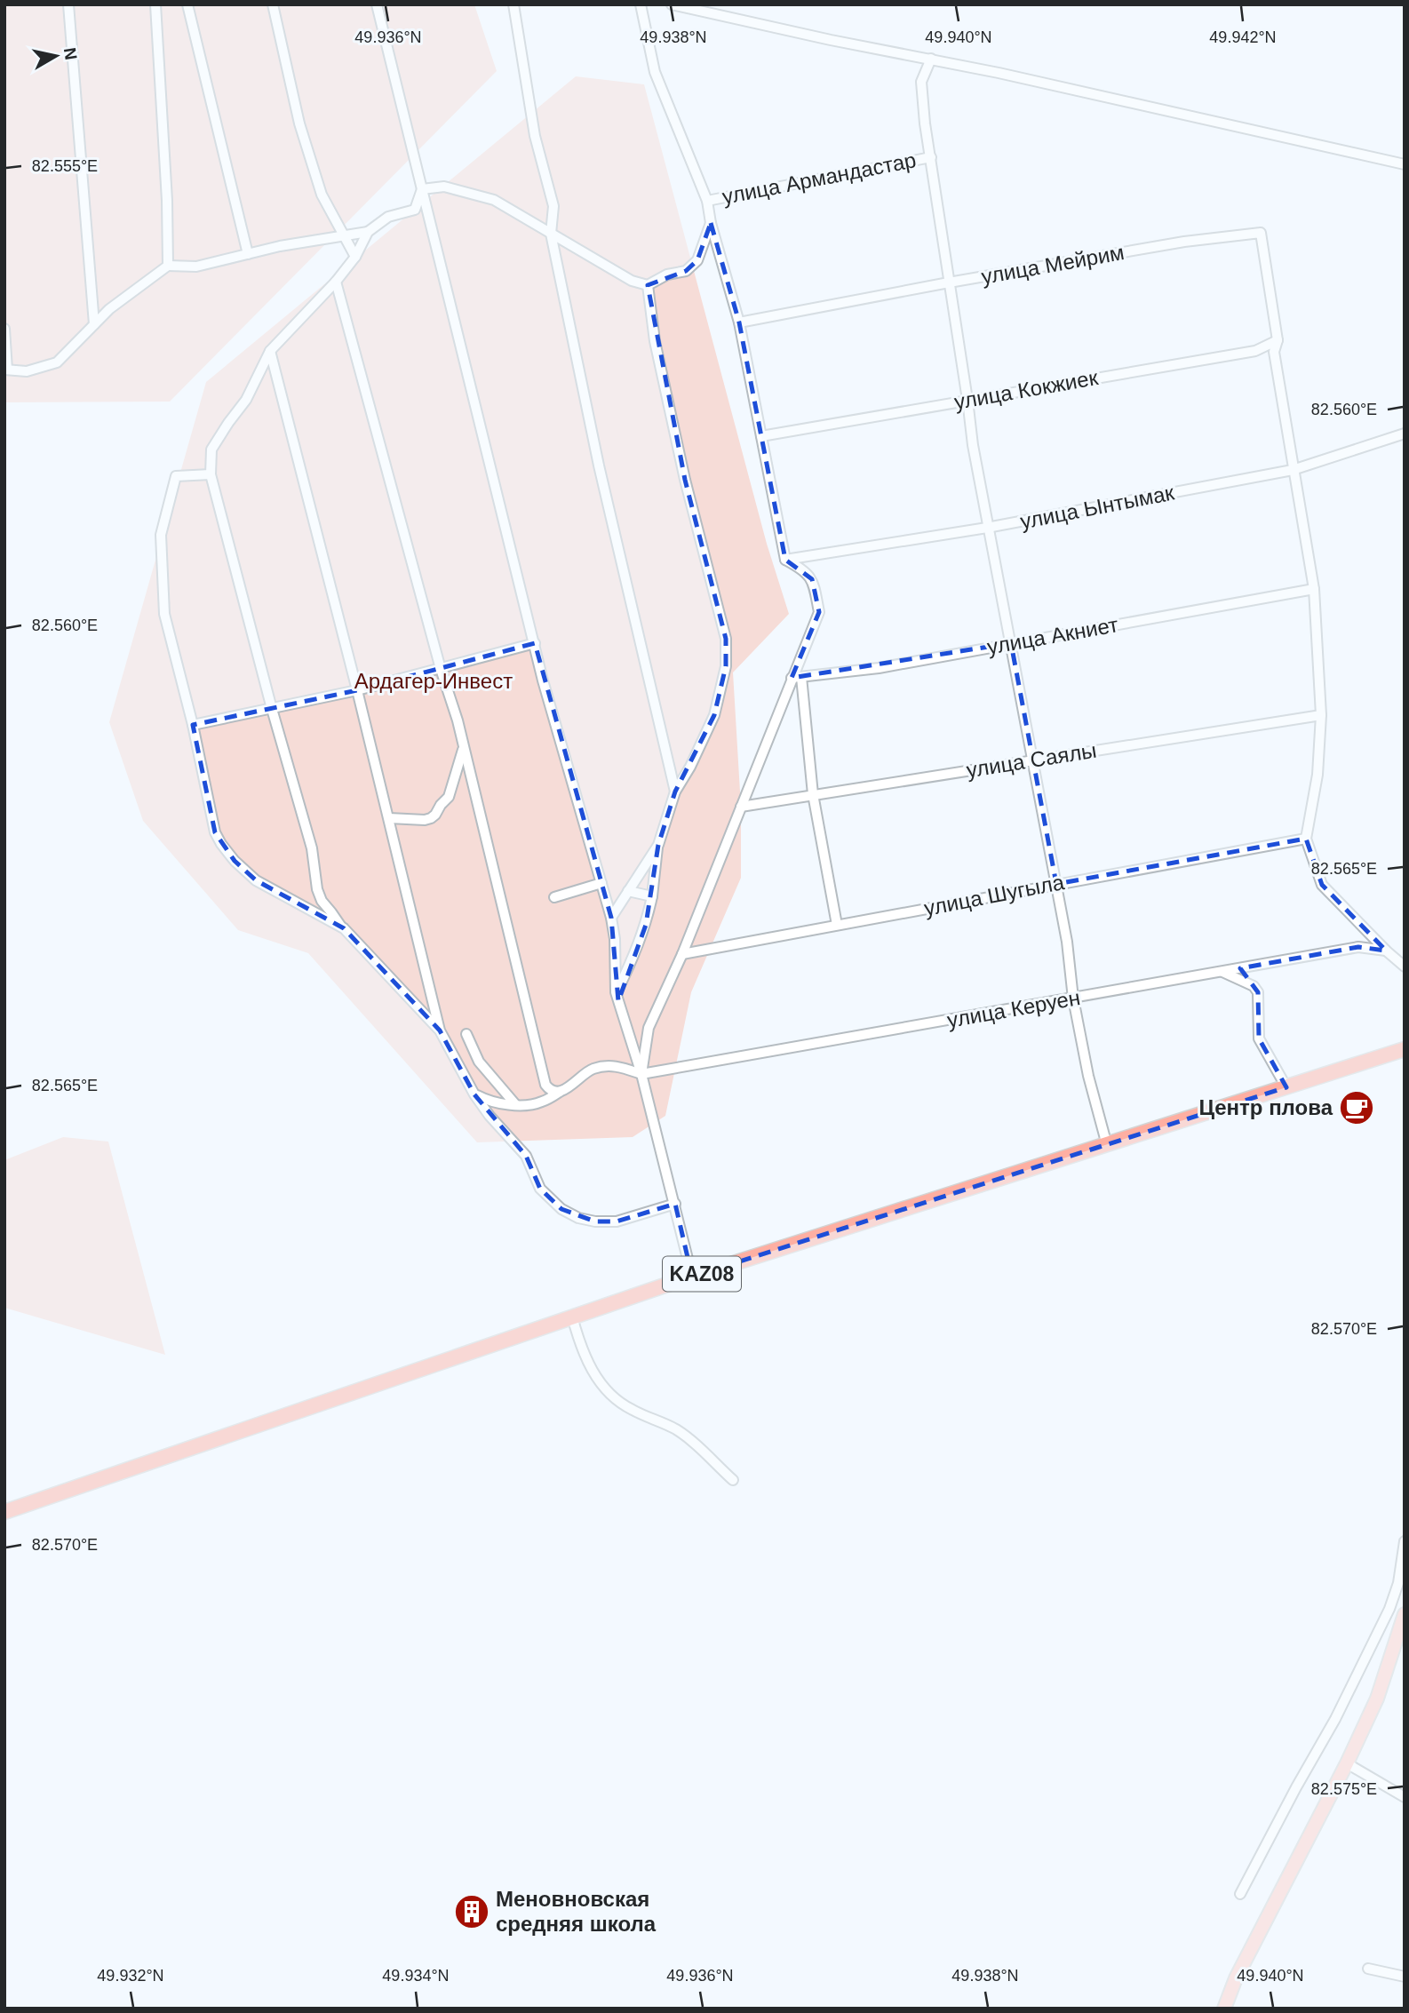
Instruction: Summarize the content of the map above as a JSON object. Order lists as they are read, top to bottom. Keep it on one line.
{"streets":{"highway":["KAZ08"],"street":["улица Армандастар","улица Мейрим","улица Кокжиек","улица Ынтымак","улица Акниет","улица Саялы","улица Шугыла","улица Керуен"]},"crossings":[["улица Мейрим","улица Кокжиек"]],"parks":["Ардагер-Инвест"],"places":{"cafe":["Центр плова"],"building":["Меновновская средняя школа"]},"north":"right","coordinates":["49.942°N","49.936°N","49.938°N","49.940°N","82.555°E","82.560°E","82.565°E","82.570°E","82.575°E","49.932°N","49.934°N"]}
